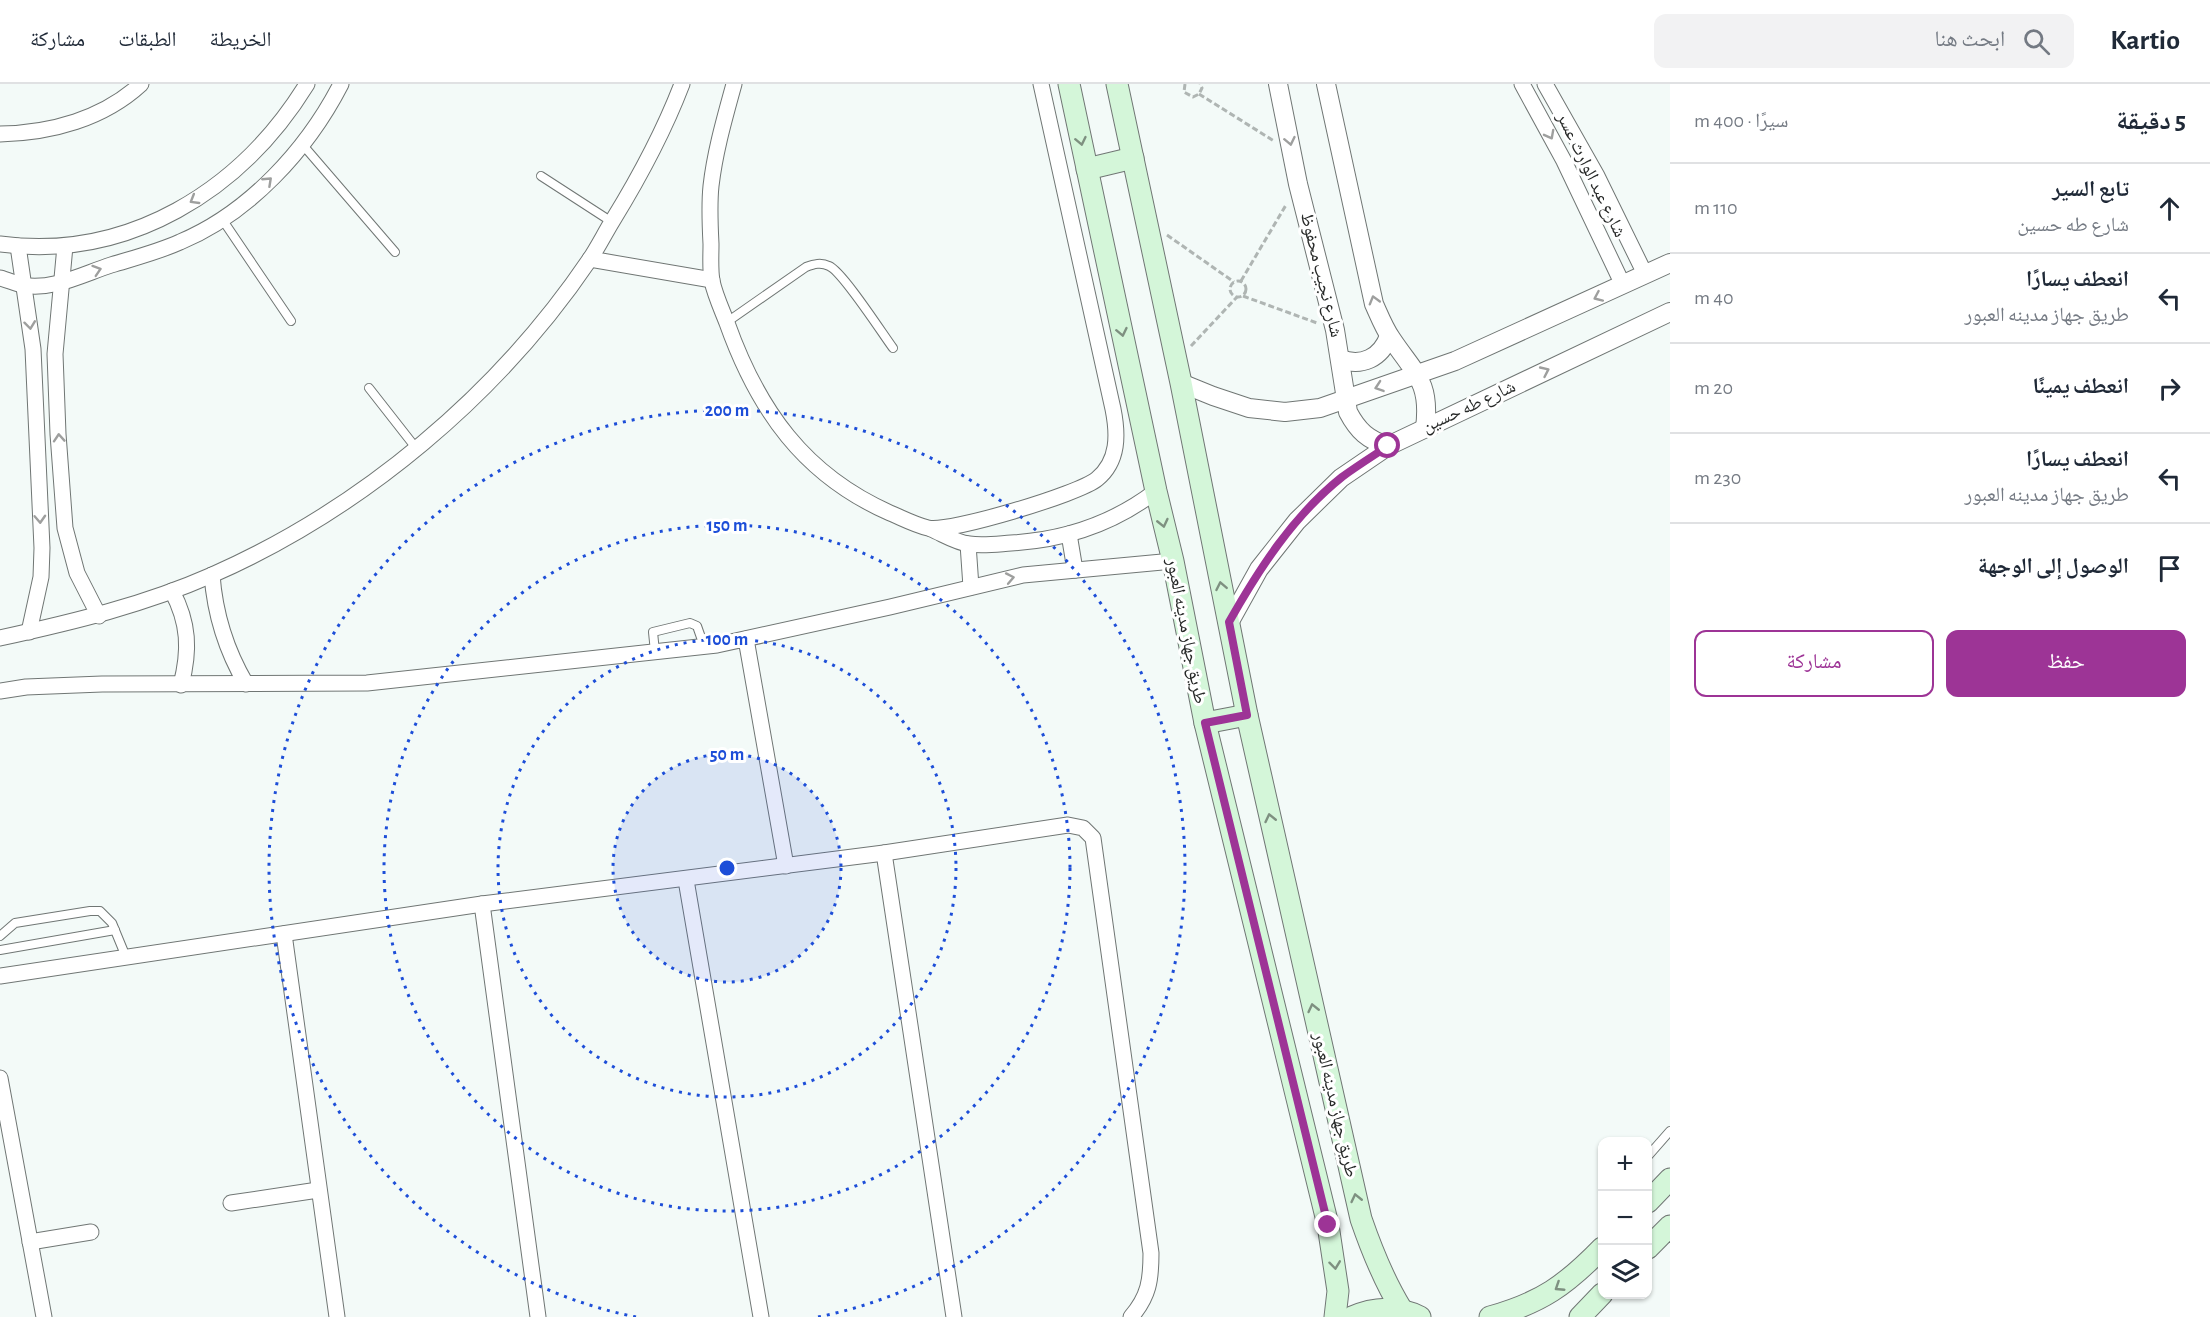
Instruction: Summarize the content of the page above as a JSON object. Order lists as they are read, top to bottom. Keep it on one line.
{"streets":{"main road":["طريق جهاز مدينه العبور"],"street":["شارع عبد الوارث عسر","شارع نجيب محفوظ","شارع طه حسين"]},"crossings":[["شارع نجيب محفوظ","شارع طه حسين"],["شارع طه حسين","طريق جهاز مدينه العبور"]],"page":{"header":"Kartio","search":"ابحث هنا","nav":["الخريطة","الطبقات","مشاركة"],"heading":["5 دقيقة","سيرًا · 400 m"],"list":[["تابع السير","شارع طه حسين","110 m"],["انعطف يسارًا","طريق جهاز مدينه العبور","40 m"],["انعطف يمينًا","20 m"],["انعطف يسارًا","طريق جهاز مدينه العبور","230 m"],"الوصول إلى الوجهة"],"buttons":["حفظ","مشاركة"],"map_buttons":["+","−"]},"rings":["200 m","150 m","100 m","50 m"]}
